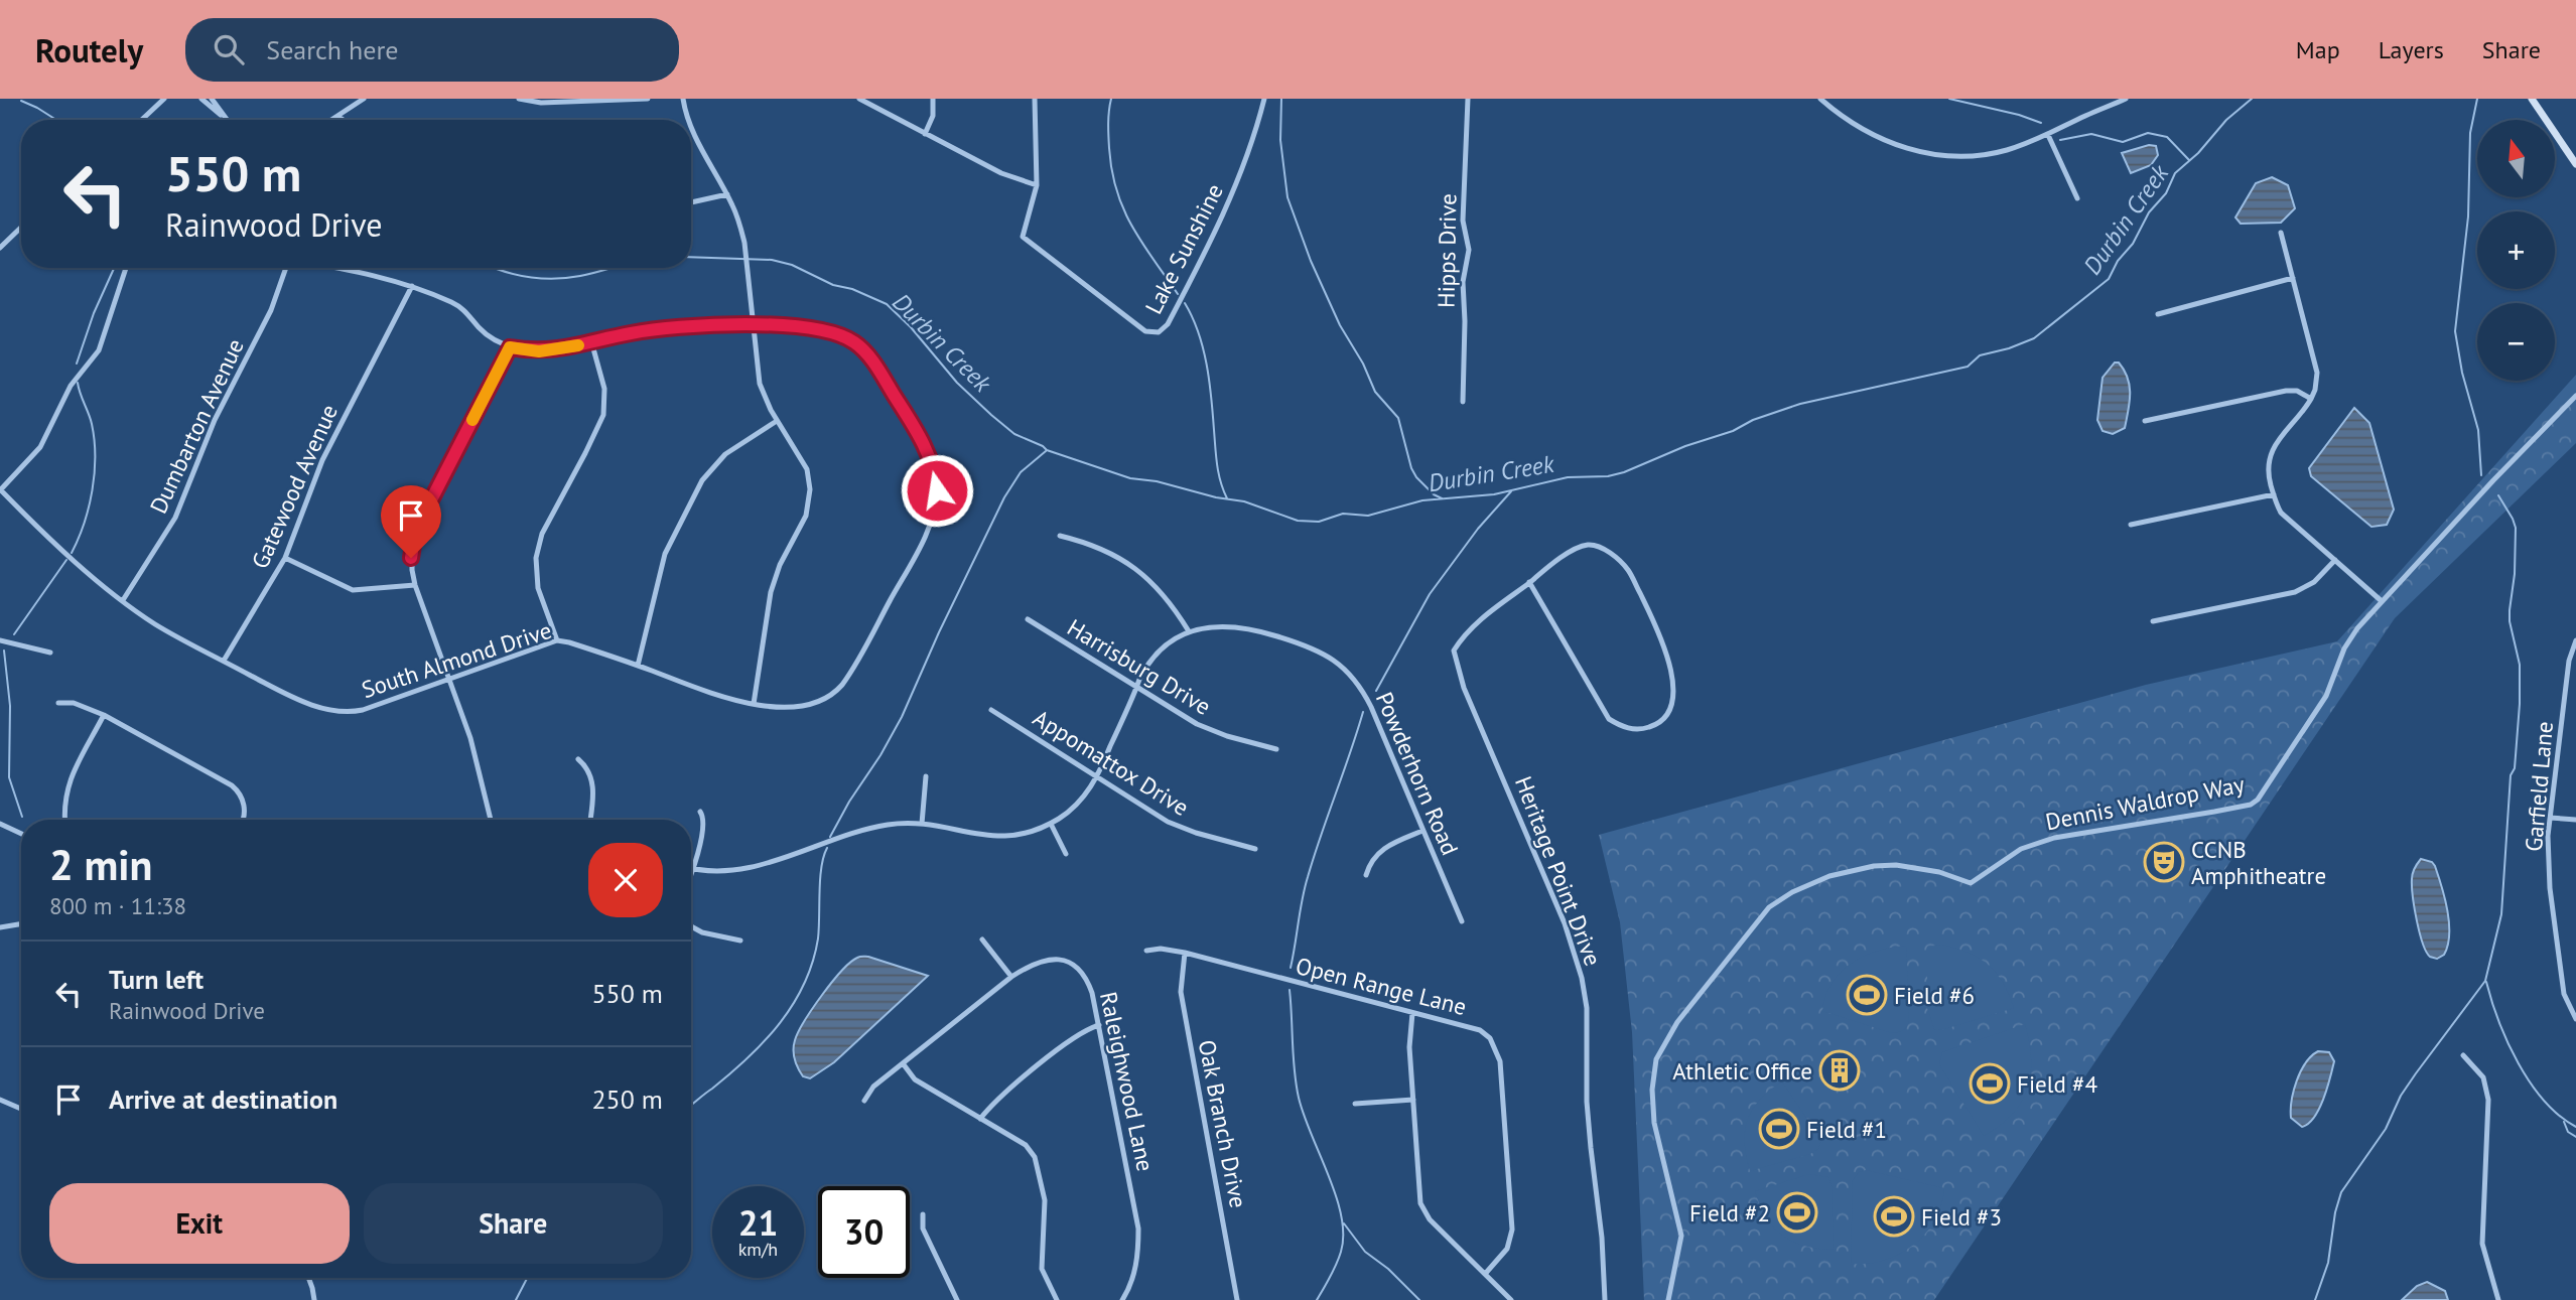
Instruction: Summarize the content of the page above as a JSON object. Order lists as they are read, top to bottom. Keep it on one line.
{"streets":{"street":["Lake Sunshine","Hipps Drive","Dumbarton Avenue","Gatewood Avenue","South Almond Drive","Harrisburg Drive","Appomattox Drive","Powderhorn Road","Garfield Lane","Dennis Waldrop Way","Heritage Point Drive","Open Range Lane","Raleighwood Lane","Oak Branch Drive"]},"crossings":[["Dumbarton Avenue","South Almond Drive"],["Gatewood Avenue","South Almond Drive"],["Harrisburg Drive","Powderhorn Road"],["Appomattox Drive","Powderhorn Road"],["Open Range Lane","Oak Branch Drive"]],"water":["Durbin Creek"],"places":{"theatre":["CCNB Amphitheatre"],"sports":["Field #6","Field #4","Field #1","Field #2","Field #3"],"building":["Athletic Office"]},"north":"top","page":{"header":"Routely","search":"Search here","nav":["Map","Layers","Share"],"map_buttons":["+","−"],"turn":["550 m","Rainwood Drive"],"heading":["2 min","800 m · 11:38"],"list":[{"name":"Turn left","note":"Rainwood Drive","value":"550 m"},{"name":"Arrive at destination","value":"250 m"}],"buttons":["Exit","Share"],"speed":"21 km/h","limit":"30"}}
